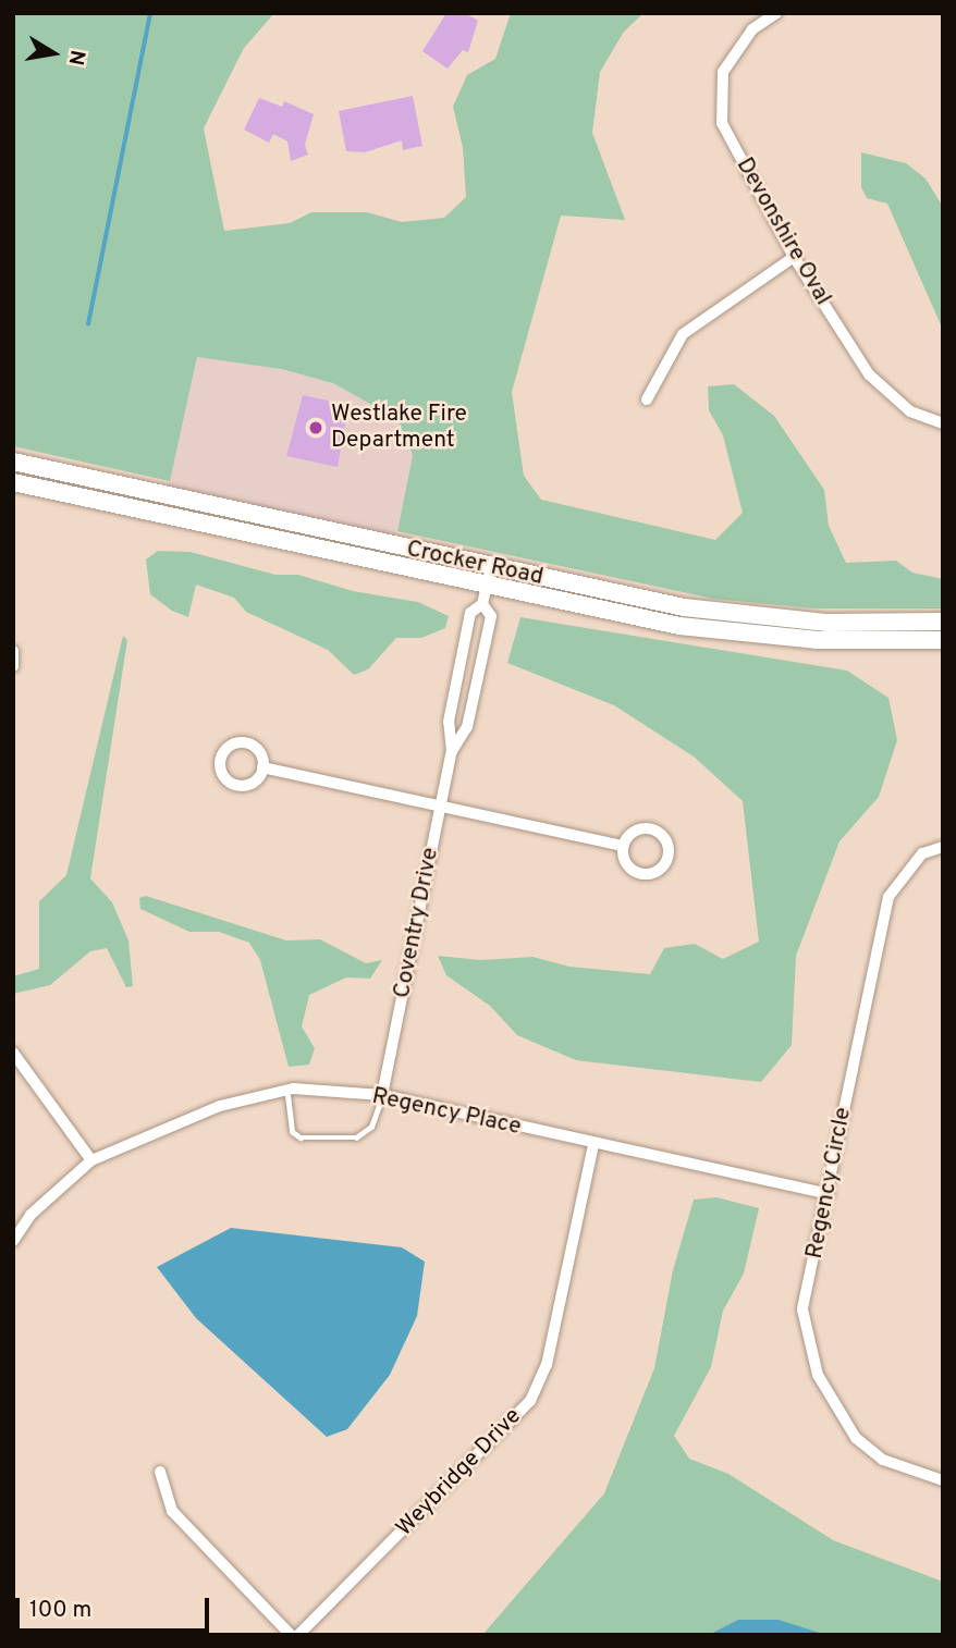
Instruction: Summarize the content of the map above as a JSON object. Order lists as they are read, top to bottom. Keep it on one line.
{"streets":{"main road":["Crocker Road"],"street":["Devonshire Oval","Coventry Drive","Regency Place","Regency Circle","Weybridge Drive"]},"crossings":[["Crocker Road","Coventry Drive"],["Coventry Drive","Regency Place"],["Regency Place","Regency Circle"],["Regency Place","Weybridge Drive"]],"places":["Westlake Fire Department"],"scale_bar":"100 m","north":"right"}
